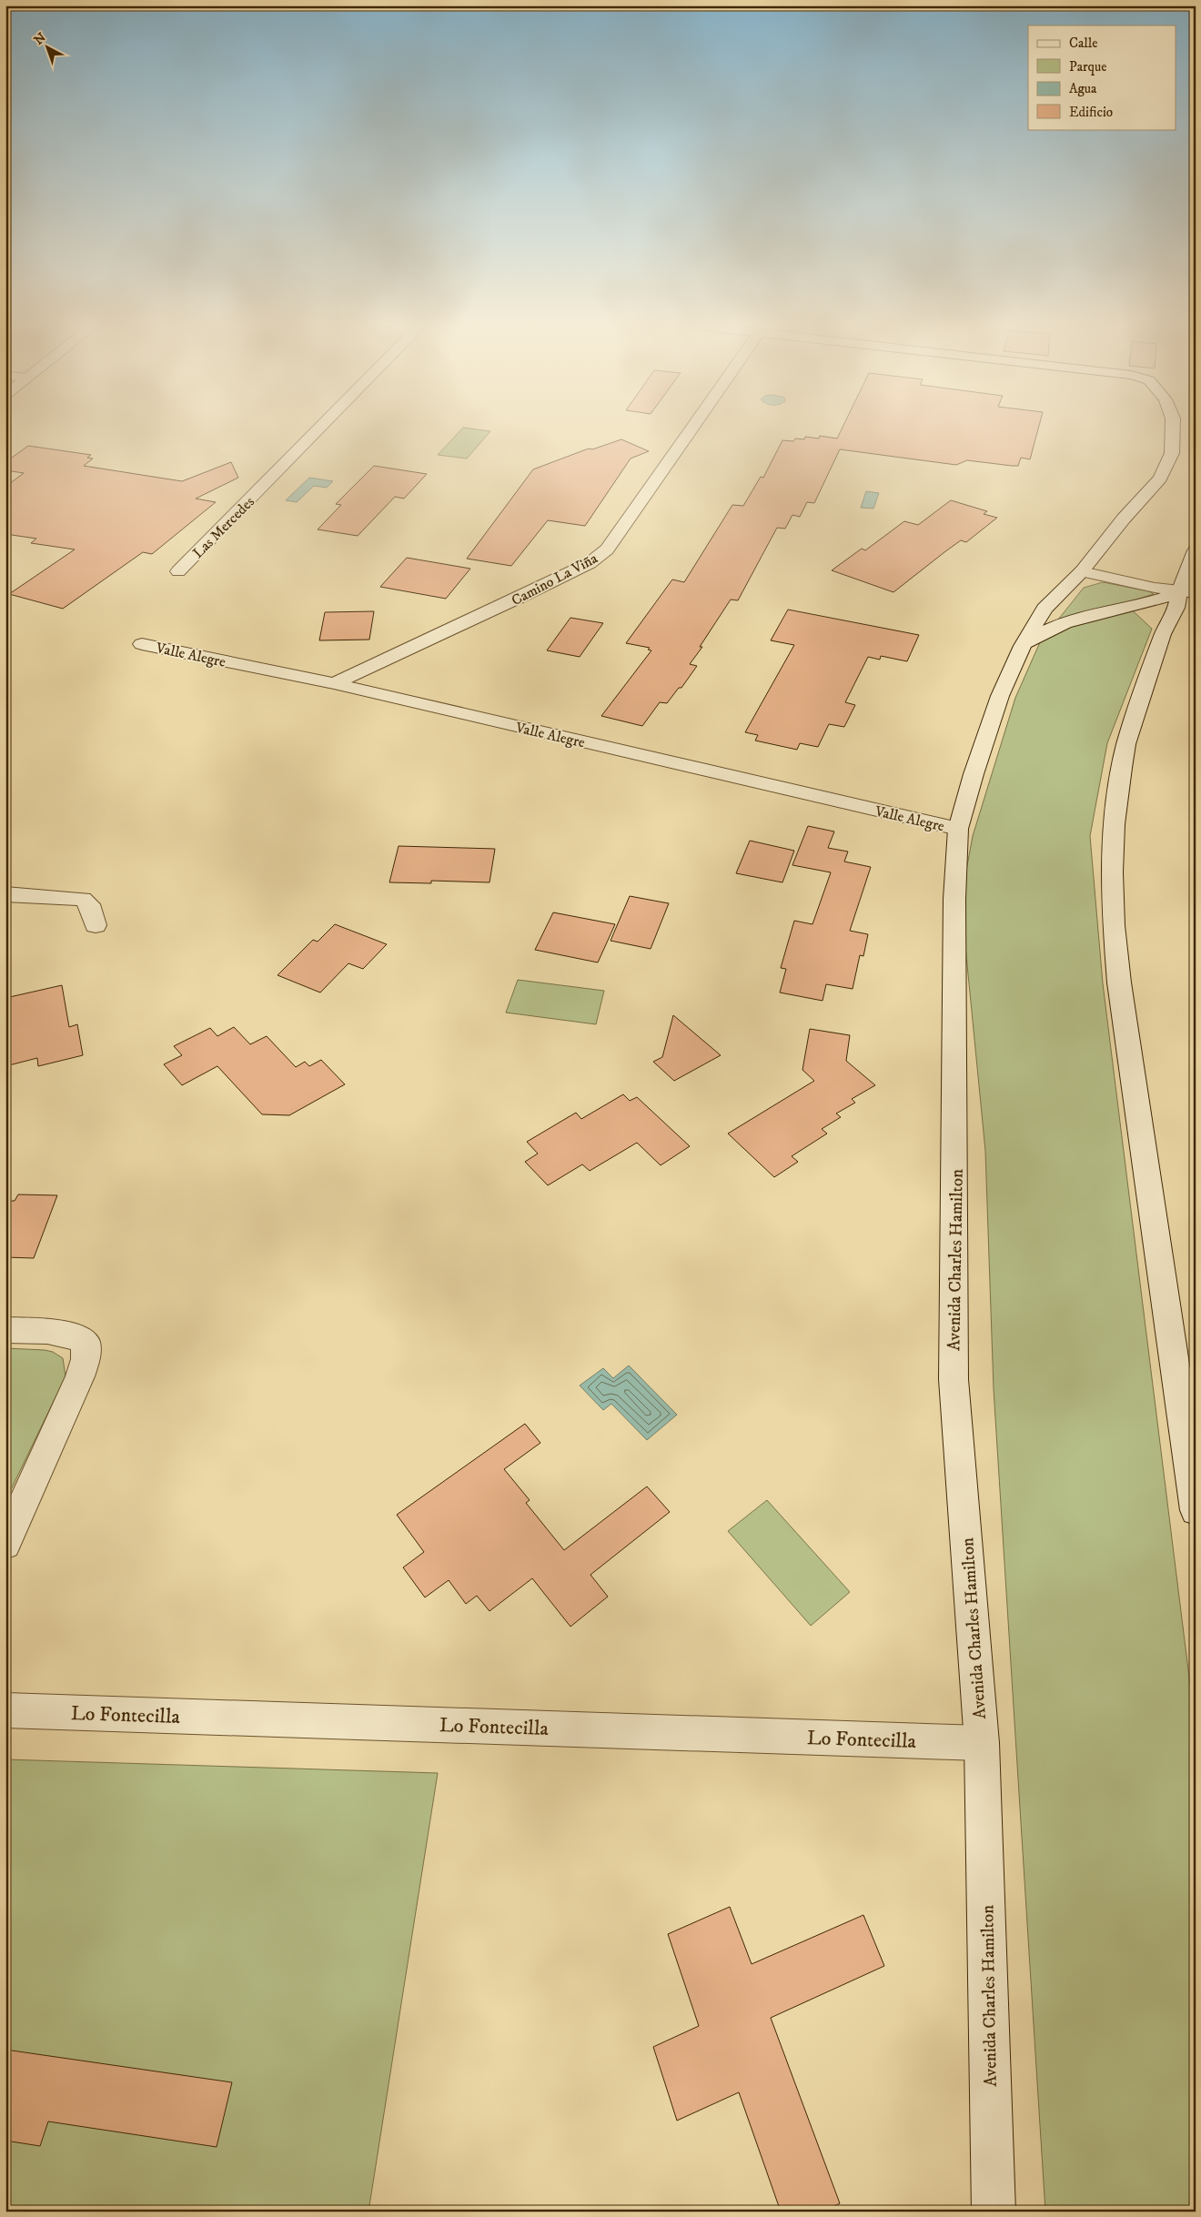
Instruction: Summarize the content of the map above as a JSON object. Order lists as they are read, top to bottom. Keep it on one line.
{"streets":{"main road":["Las Mercedes","Camino La Viña","Valle Alegre","Avenida Charles Hamilton","Lo Fontecilla"]},"crossings":[["Camino La Viña","Valle Alegre"],["Valle Alegre","Avenida Charles Hamilton"],["Avenida Charles Hamilton","Lo Fontecilla"]],"legend":["Calle","Parque","Agua","Edificio"],"north":"top left"}
